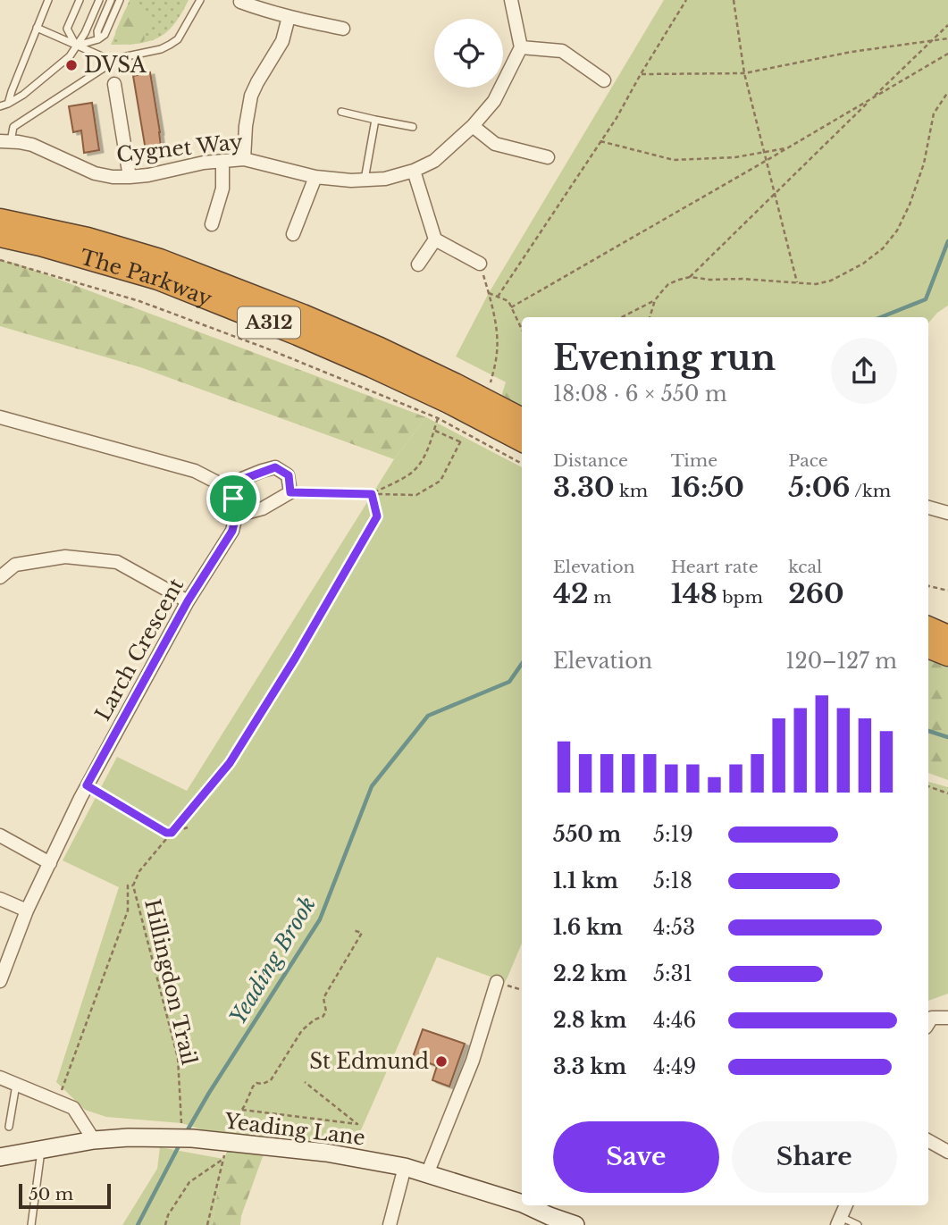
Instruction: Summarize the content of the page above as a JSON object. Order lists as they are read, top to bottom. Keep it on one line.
{"streets":{"highway":["The Parkway","A312"],"street":["Cygnet Way","Larch Crescent","Yeading Lane"],"path":["Hillingdon Trail"]},"crossings":[["Hillingdon Trail","Yeading Lane"]],"water":["Yeading Brook"],"places":["DVSA","St Edmund"],"scale_bar":"50 m","page":{"heading":["Evening run","18:08 · 6 × 550 m"],"stats":[["Distance","3.30 km"],["Time","16:50"],["Pace","5:06 /km"],["Elevation","42 m"],["Heart rate","148 bpm"],["kcal","260"]],"chart":["Elevation","120–127 m"],"list":[{"name":"550 m","note":"5:19"},{"name":"1.1 km","note":"5:18"},{"name":"1.6 km","note":"4:53"},{"name":"2.2 km","note":"5:31"},{"name":"2.8 km","note":"4:46"},{"name":"3.3 km","note":"4:49"}],"buttons":["Save","Share"],"scale":"50 m"}}
